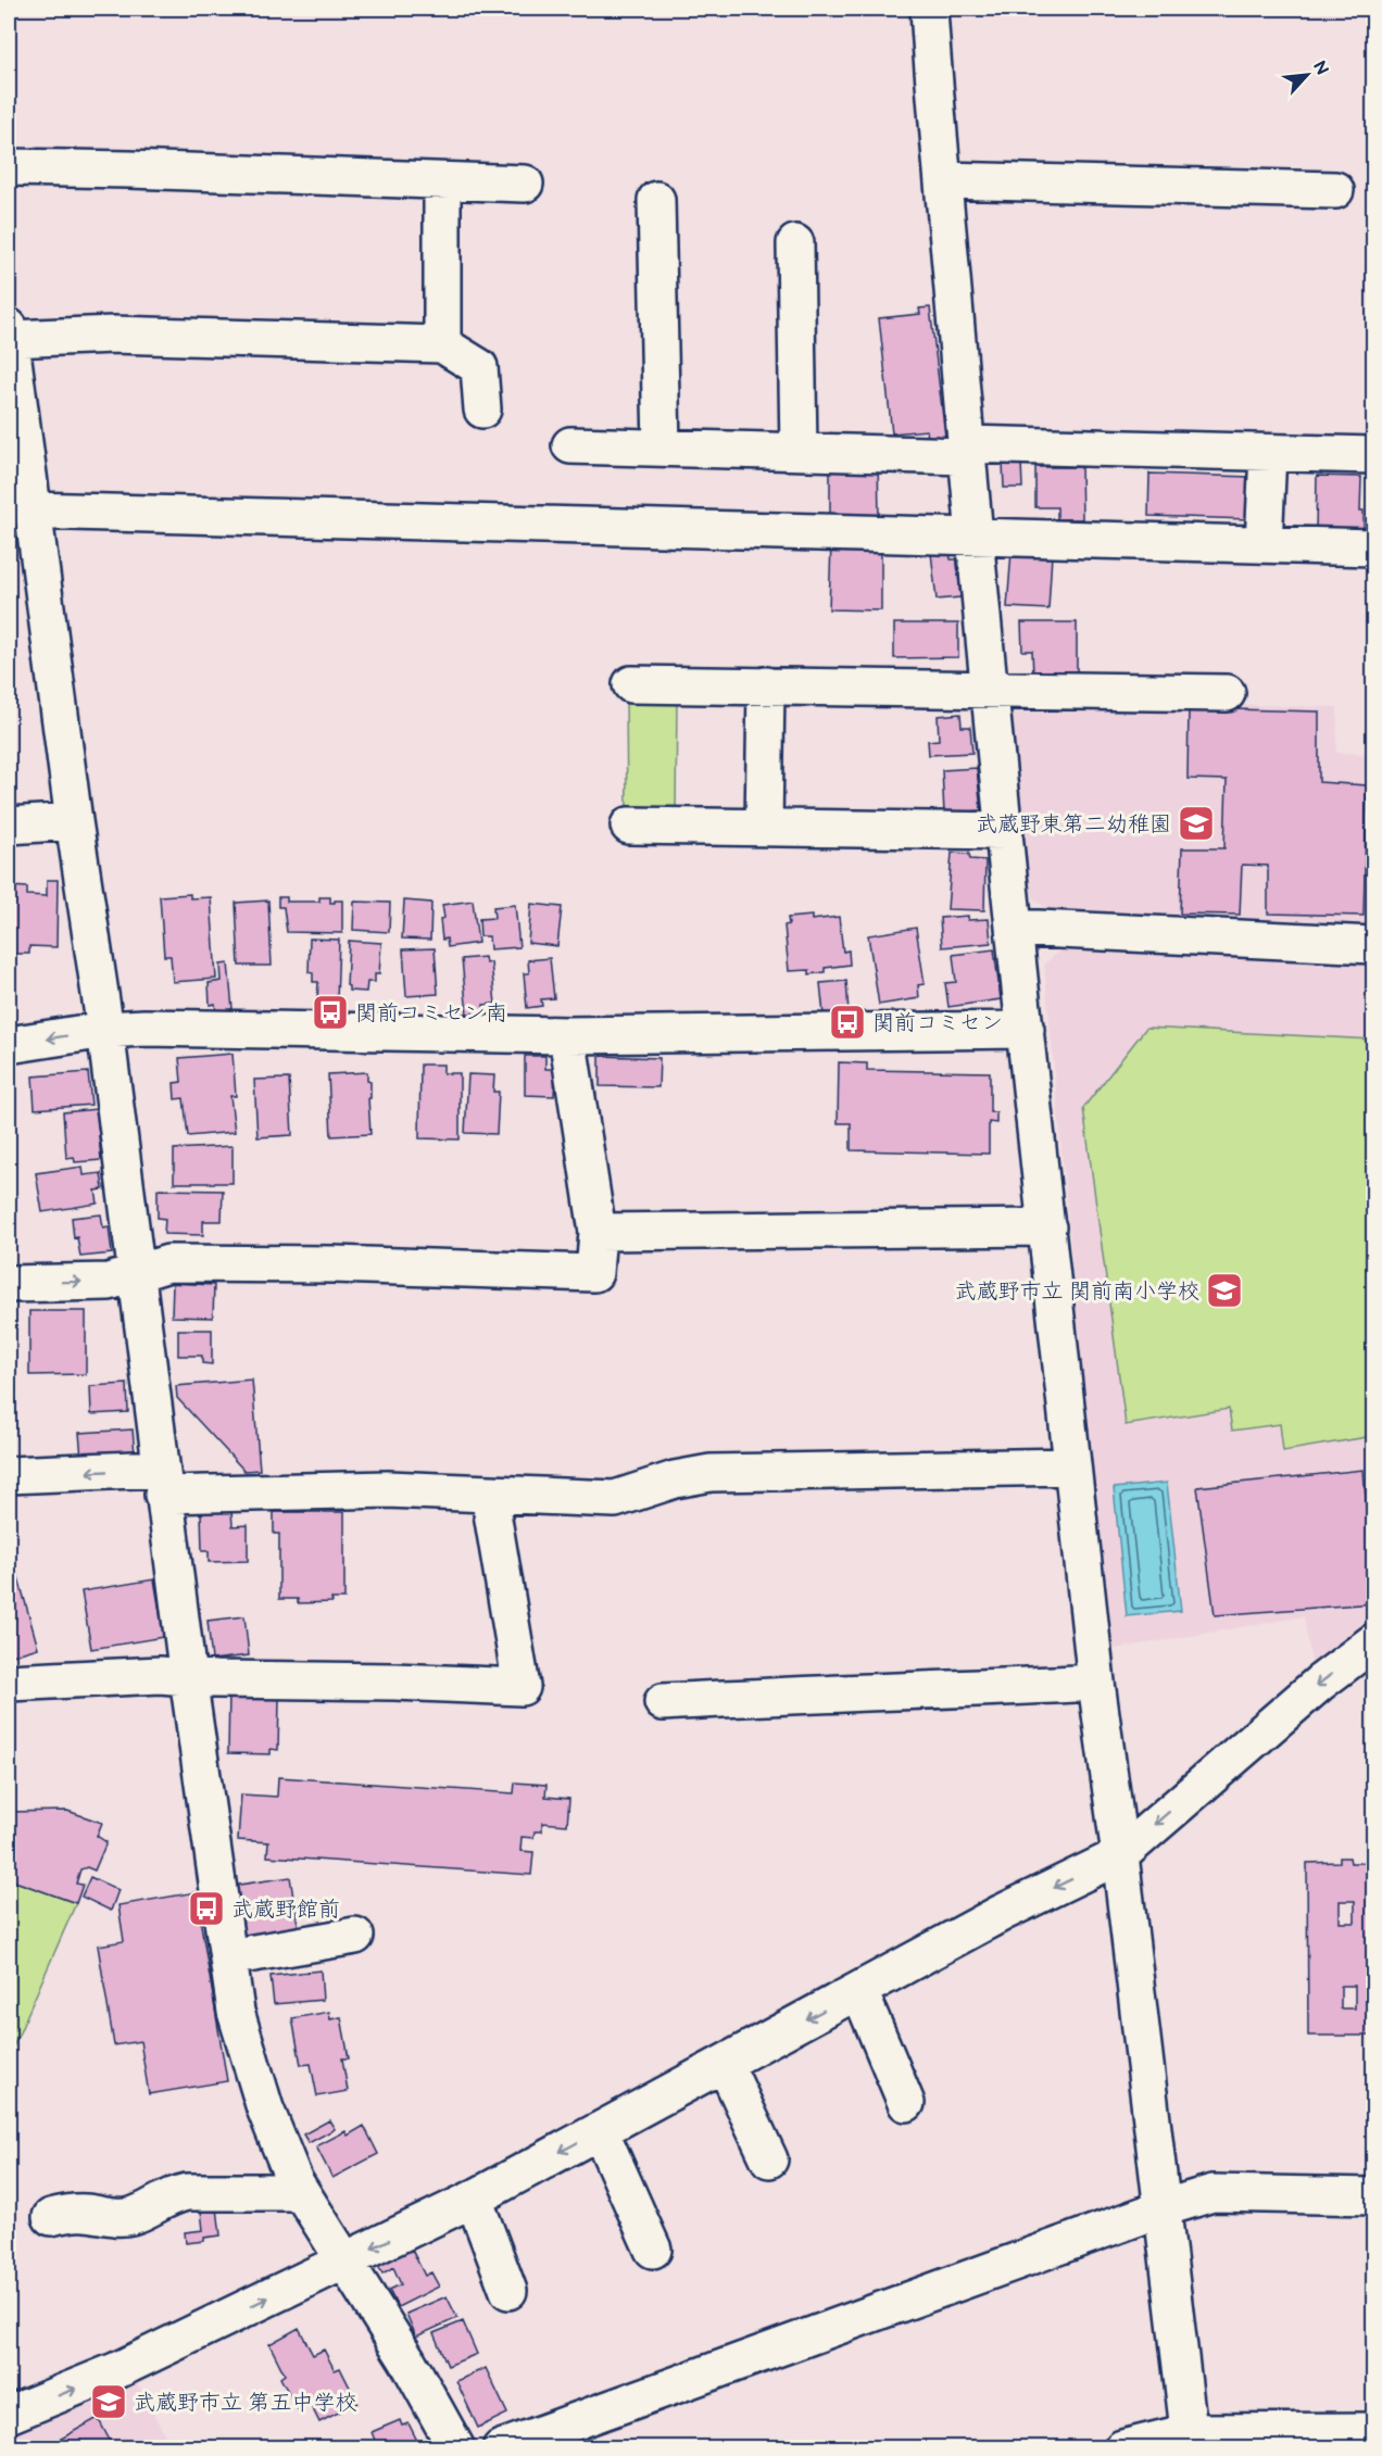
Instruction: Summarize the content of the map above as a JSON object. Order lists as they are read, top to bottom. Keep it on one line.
{"places":{"school or university":["武蔵野東第二幼稚園","武蔵野市立 関前南小学校","武蔵野市立 第五中学校"],"bus stop":["関前コミセン南","関前コミセン","武蔵野館前"]},"north":"top right"}
